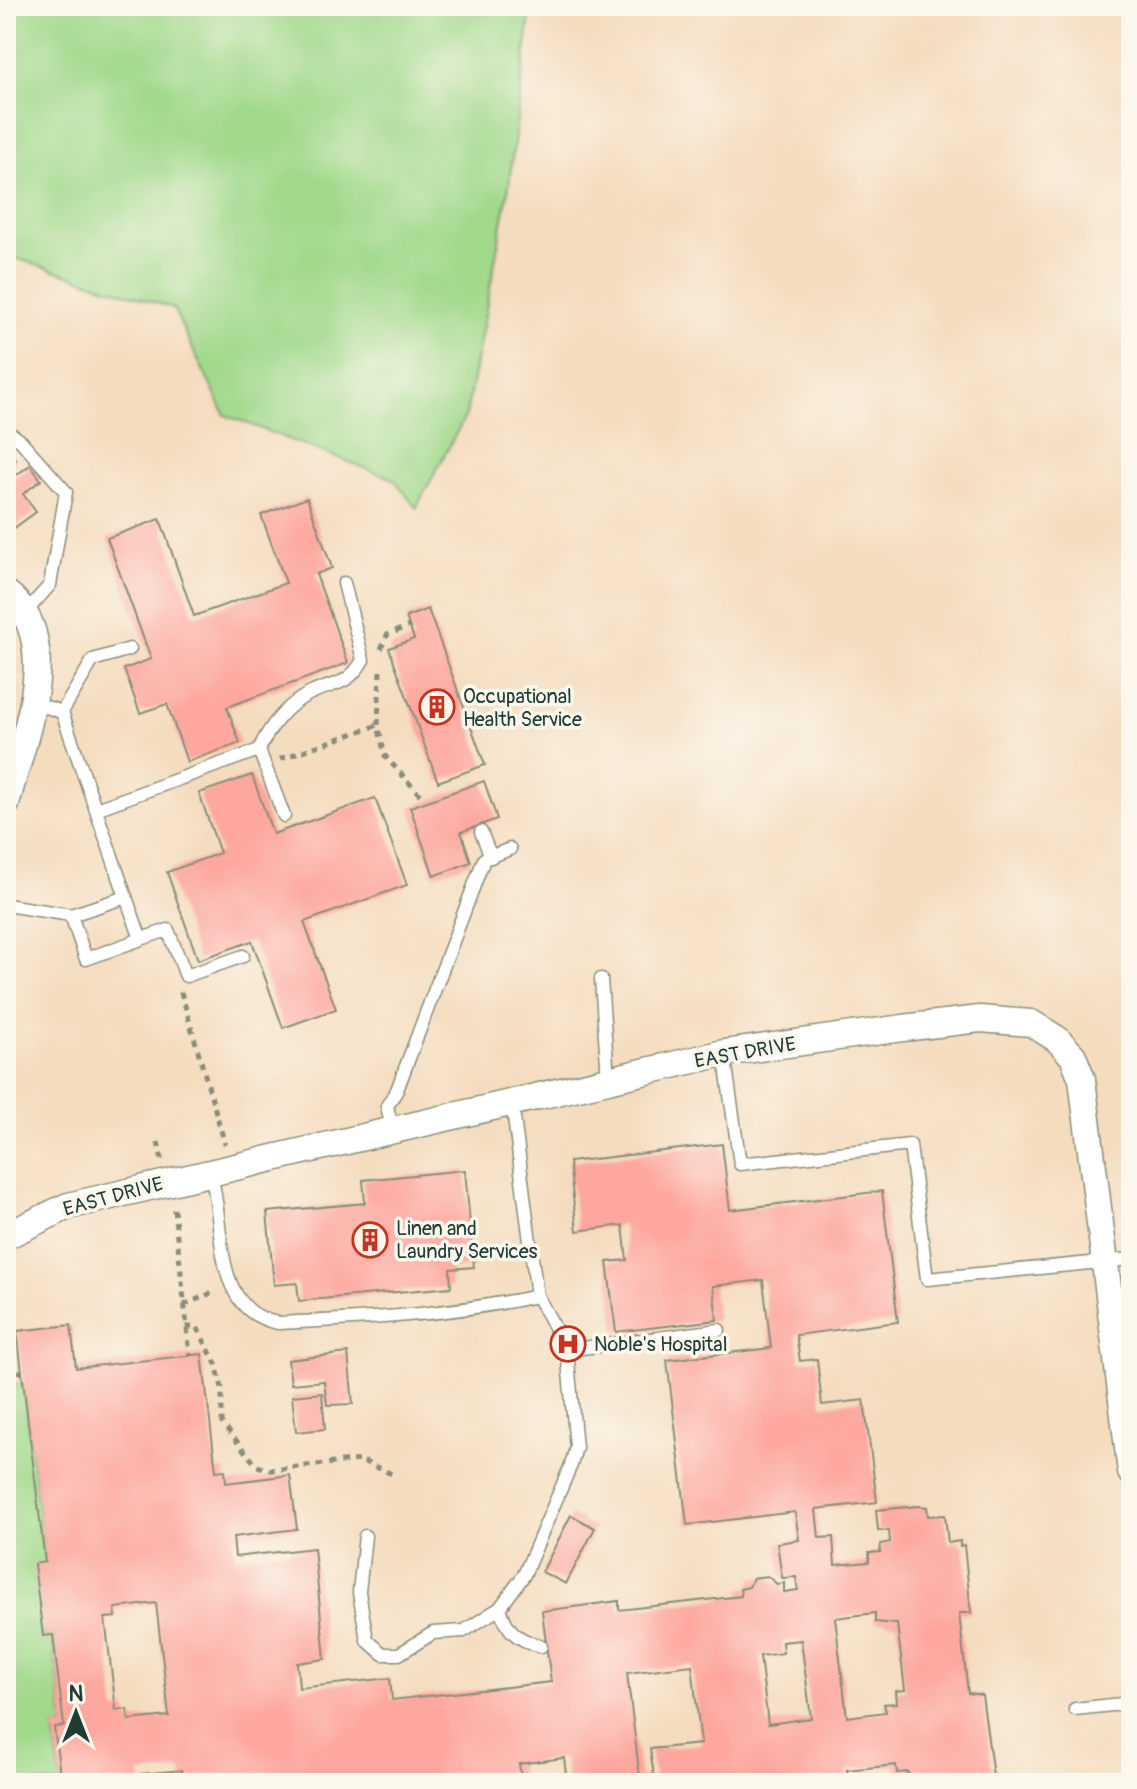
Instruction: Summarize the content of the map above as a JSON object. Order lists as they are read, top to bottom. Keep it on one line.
{"streets":{"street":["EAST DRIVE"]},"places":{"building":["Occupational Health Service","Linen and Laundry Services"],"hospital":["Noble's Hospital"]},"north":"top"}
